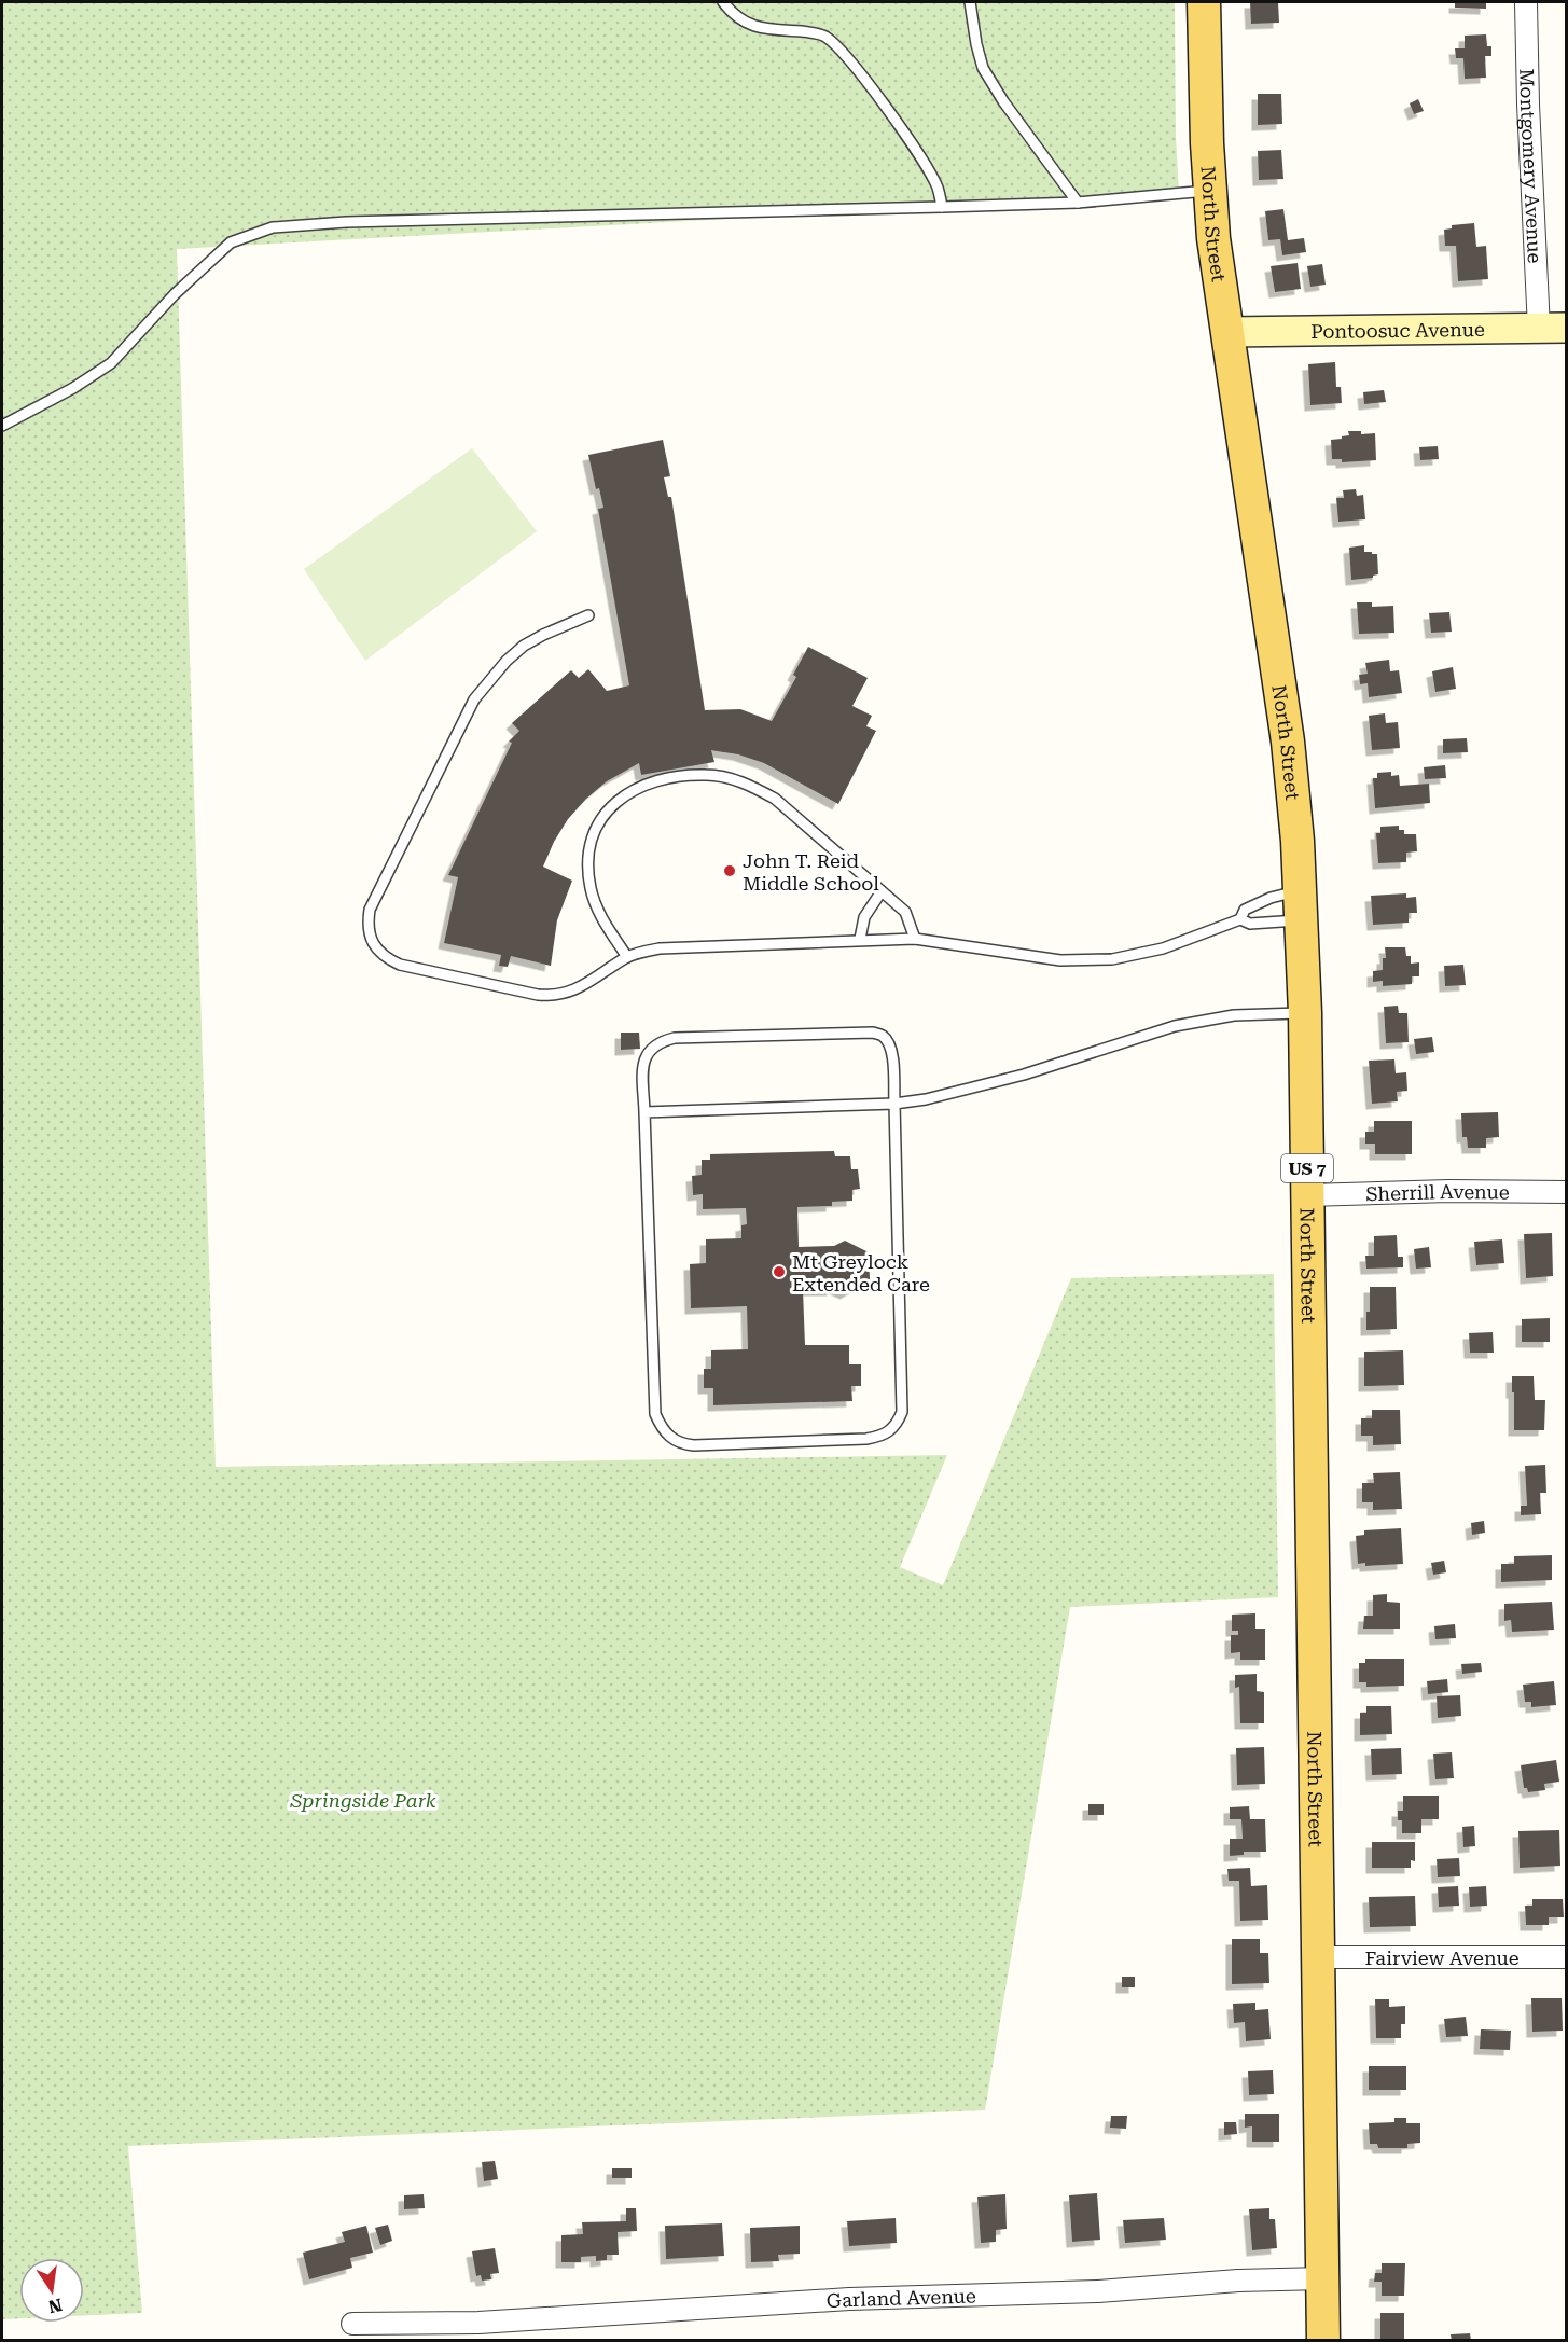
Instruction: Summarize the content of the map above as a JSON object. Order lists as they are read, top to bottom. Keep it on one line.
{"streets":{"main road":["North Street","US 7"],"street":["Montgomery Avenue","Pontoosuc Avenue","Sherrill Avenue","Fairview Avenue","Garland Avenue"]},"crossings":[["Montgomery Avenue","Pontoosuc Avenue"],["North Street","Pontoosuc Avenue"],["North Street","Sherrill Avenue"],["North Street","Fairview Avenue"],["North Street","Garland Avenue"]],"parks":["Springside Park"],"places":["John T. Reid Middle School","Mt Greylock Extended Care"],"north":"bottom"}
